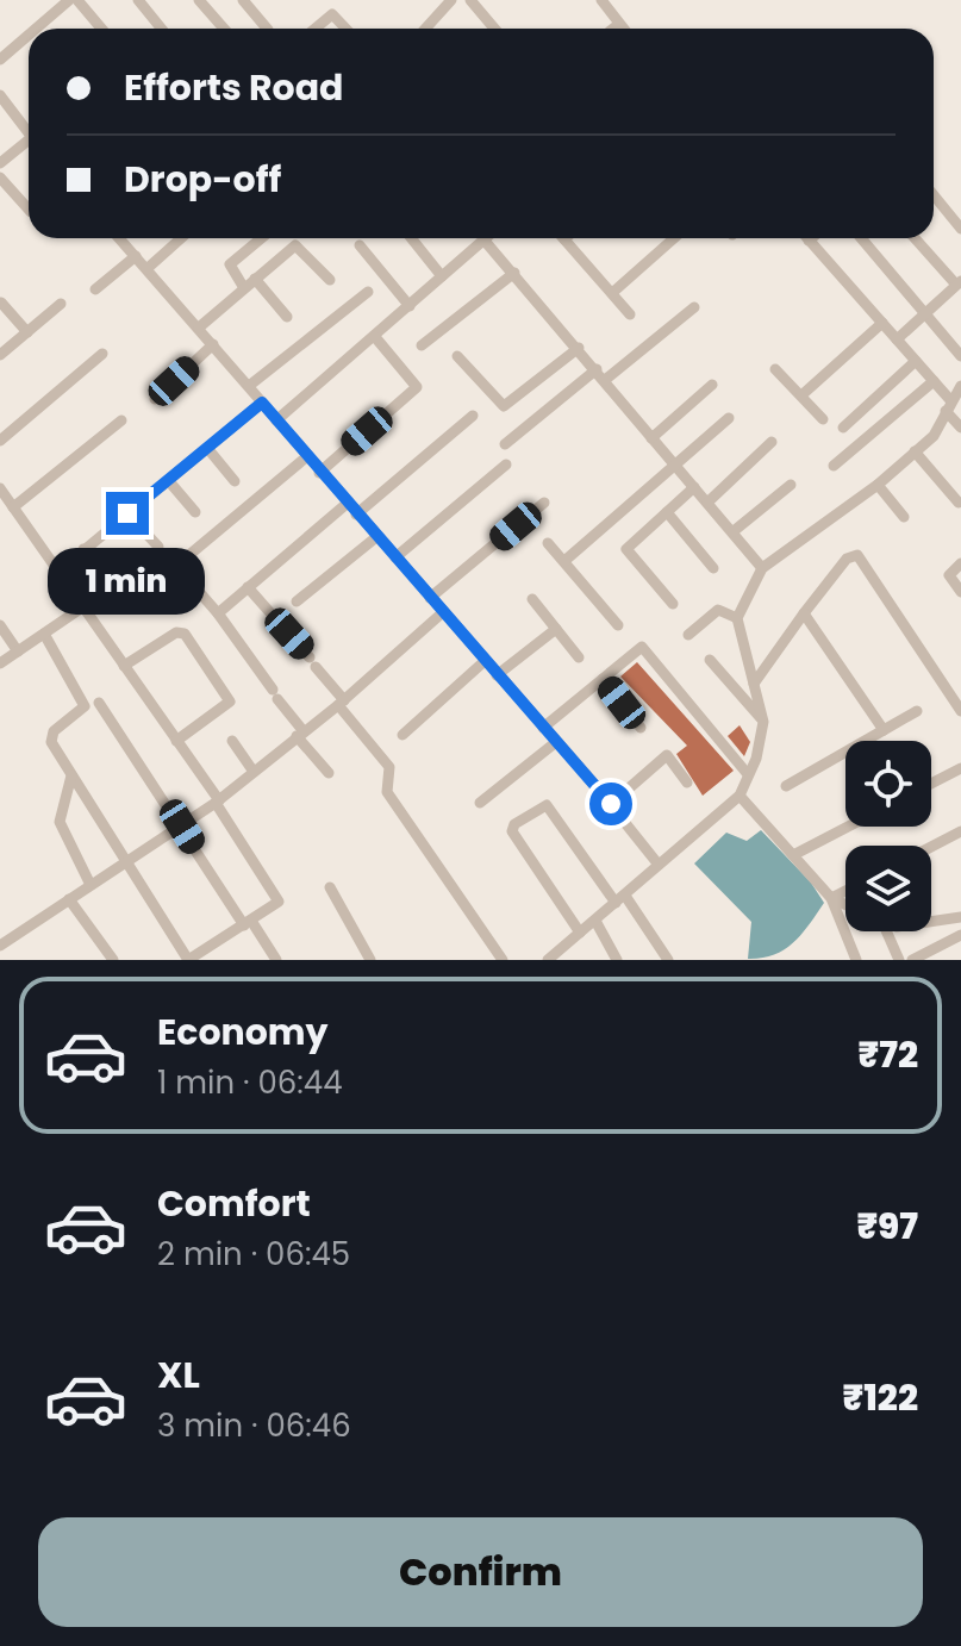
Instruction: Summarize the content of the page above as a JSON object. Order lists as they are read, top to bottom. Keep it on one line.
{"page":{"banner":["Efforts Road","Drop-off"],"bubble":"1 min","list":[{"name":"Economy","note":"1 min · 06:44","value":"₹72"},{"name":"Comfort","note":"2 min · 06:45","value":"₹97"},{"name":"XL","note":"3 min · 06:46","value":"₹122"}],"buttons":"Confirm"}}
